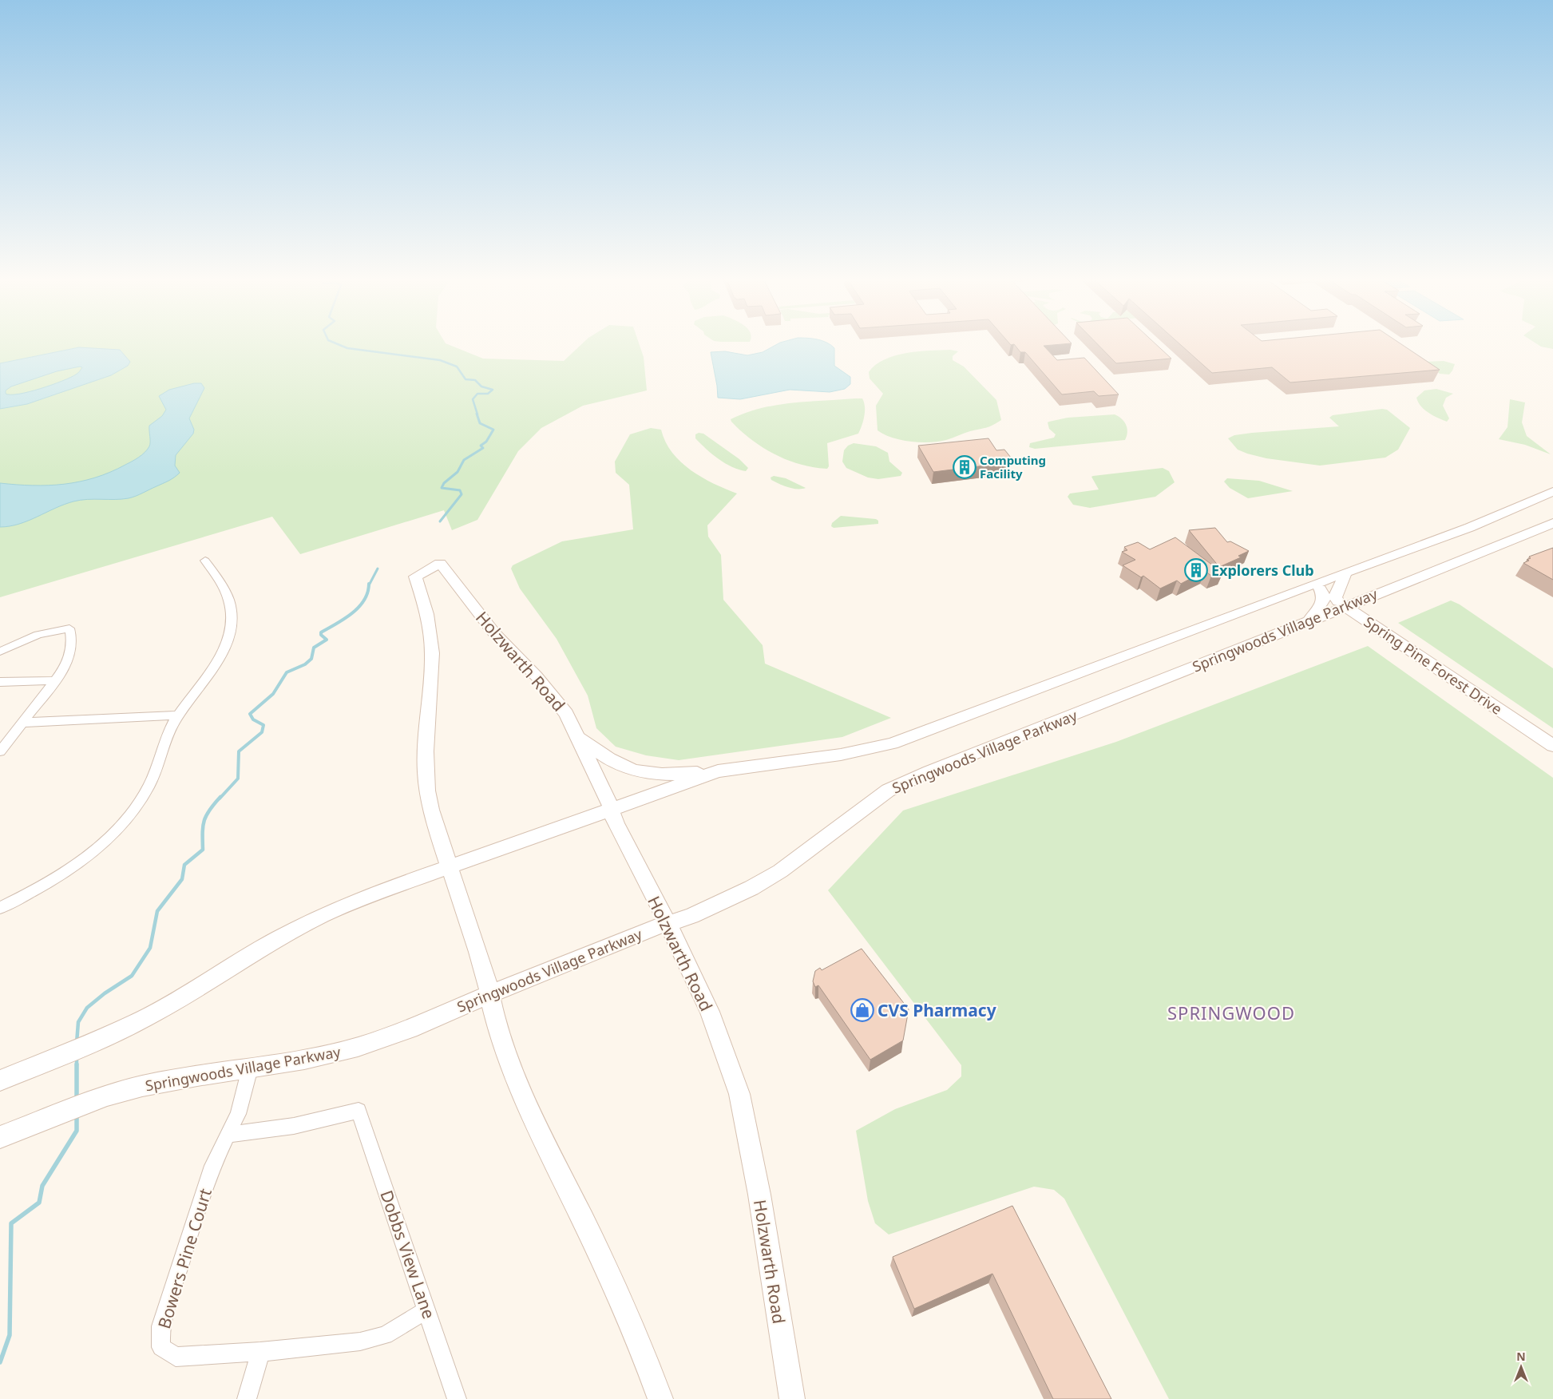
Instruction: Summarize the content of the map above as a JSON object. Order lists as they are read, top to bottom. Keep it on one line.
{"streets":{"main road":["Springwoods Village Parkway","Holzwarth Road","Spring Pine Forest Drive"],"street":["Dobbs View Lane","Bowers Pine Court"]},"crossings":[["Springwoods Village Parkway","Holzwarth Road"],["Springwoods Village Parkway","Spring Pine Forest Drive"],["Springwoods Village Parkway","Bowers Pine Court"],["Dobbs View Lane","Bowers Pine Court"]],"districts":["SPRINGWOOD"],"places":{"building":["Computing Facility","Explorers Club"],"shop":["CVS Pharmacy"]},"north":"top"}
